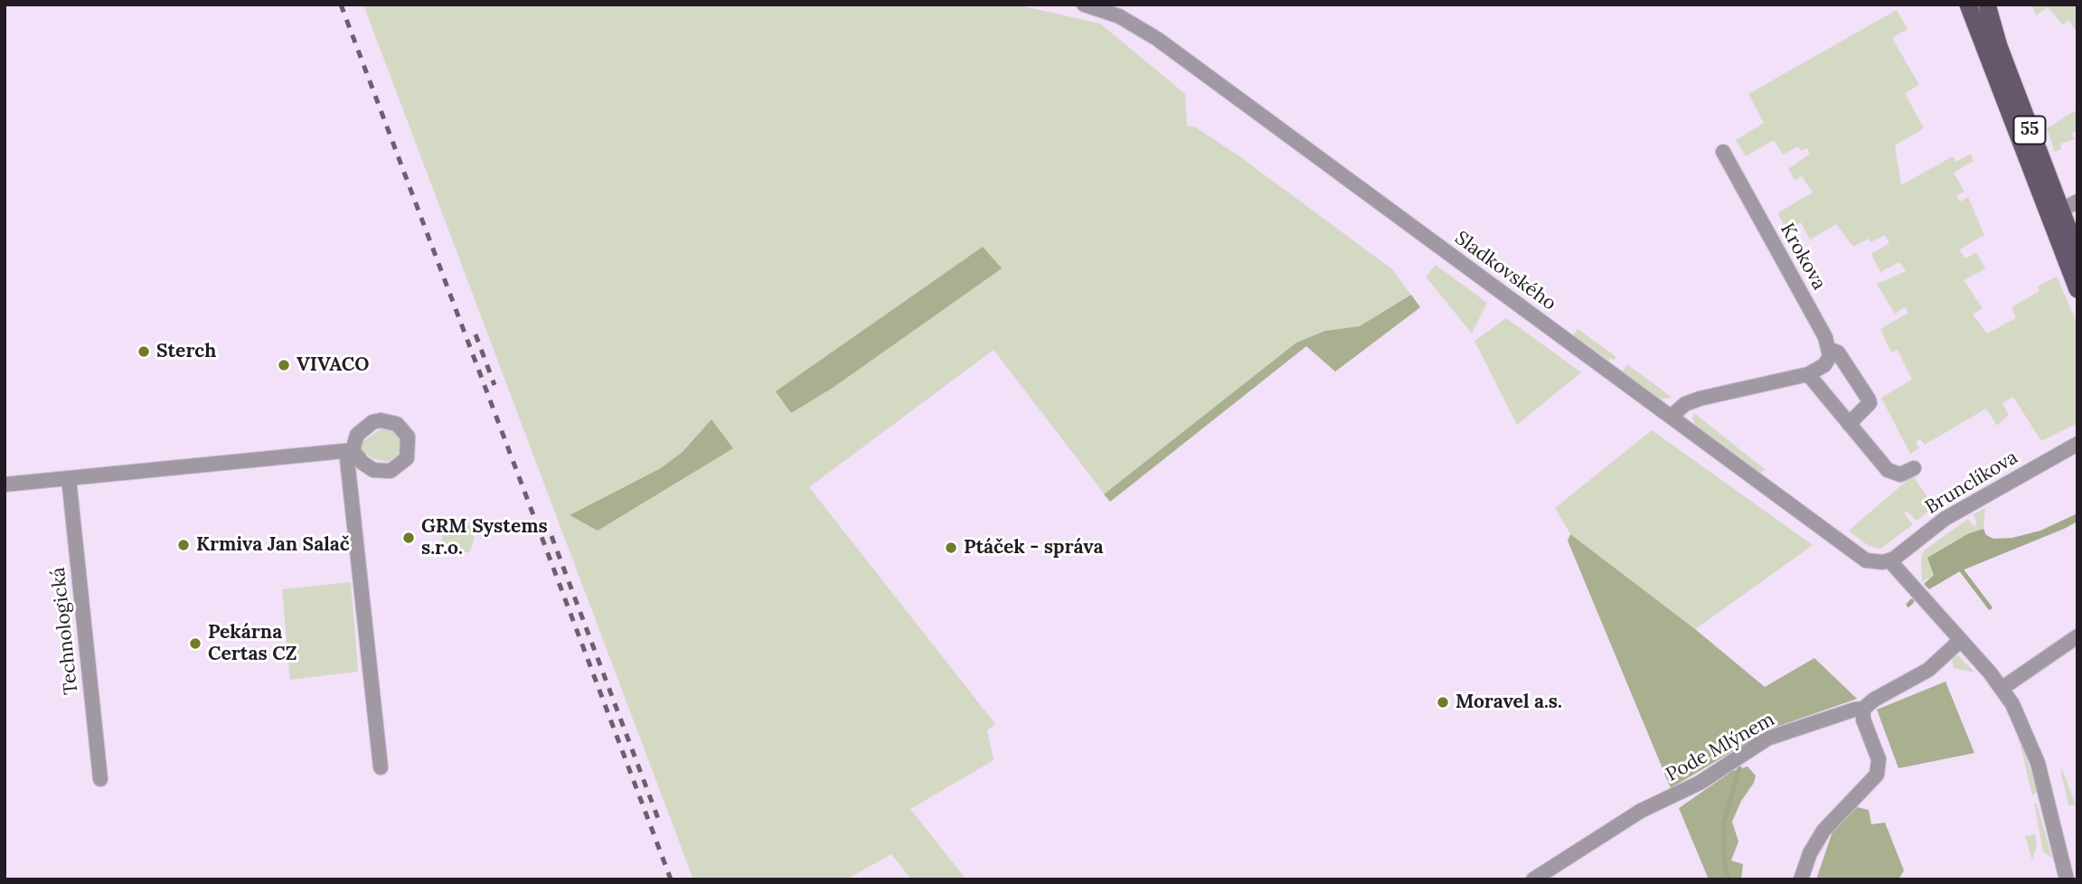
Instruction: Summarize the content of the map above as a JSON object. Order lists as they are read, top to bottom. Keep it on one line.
{"streets":{"main road":["55"],"street":["Krokova","Sladkovského","Brunclíkova","Technologická","Pode Mlýnem"]},"crossings":[["Sladkovského","Brunclíkova"]],"places":["Sterch","VIVACO","GRM Systems s.r.o.","Krmiva Jan Salač","Ptáček - správa","Pekárna Certas CZ","Moravel a.s."]}
